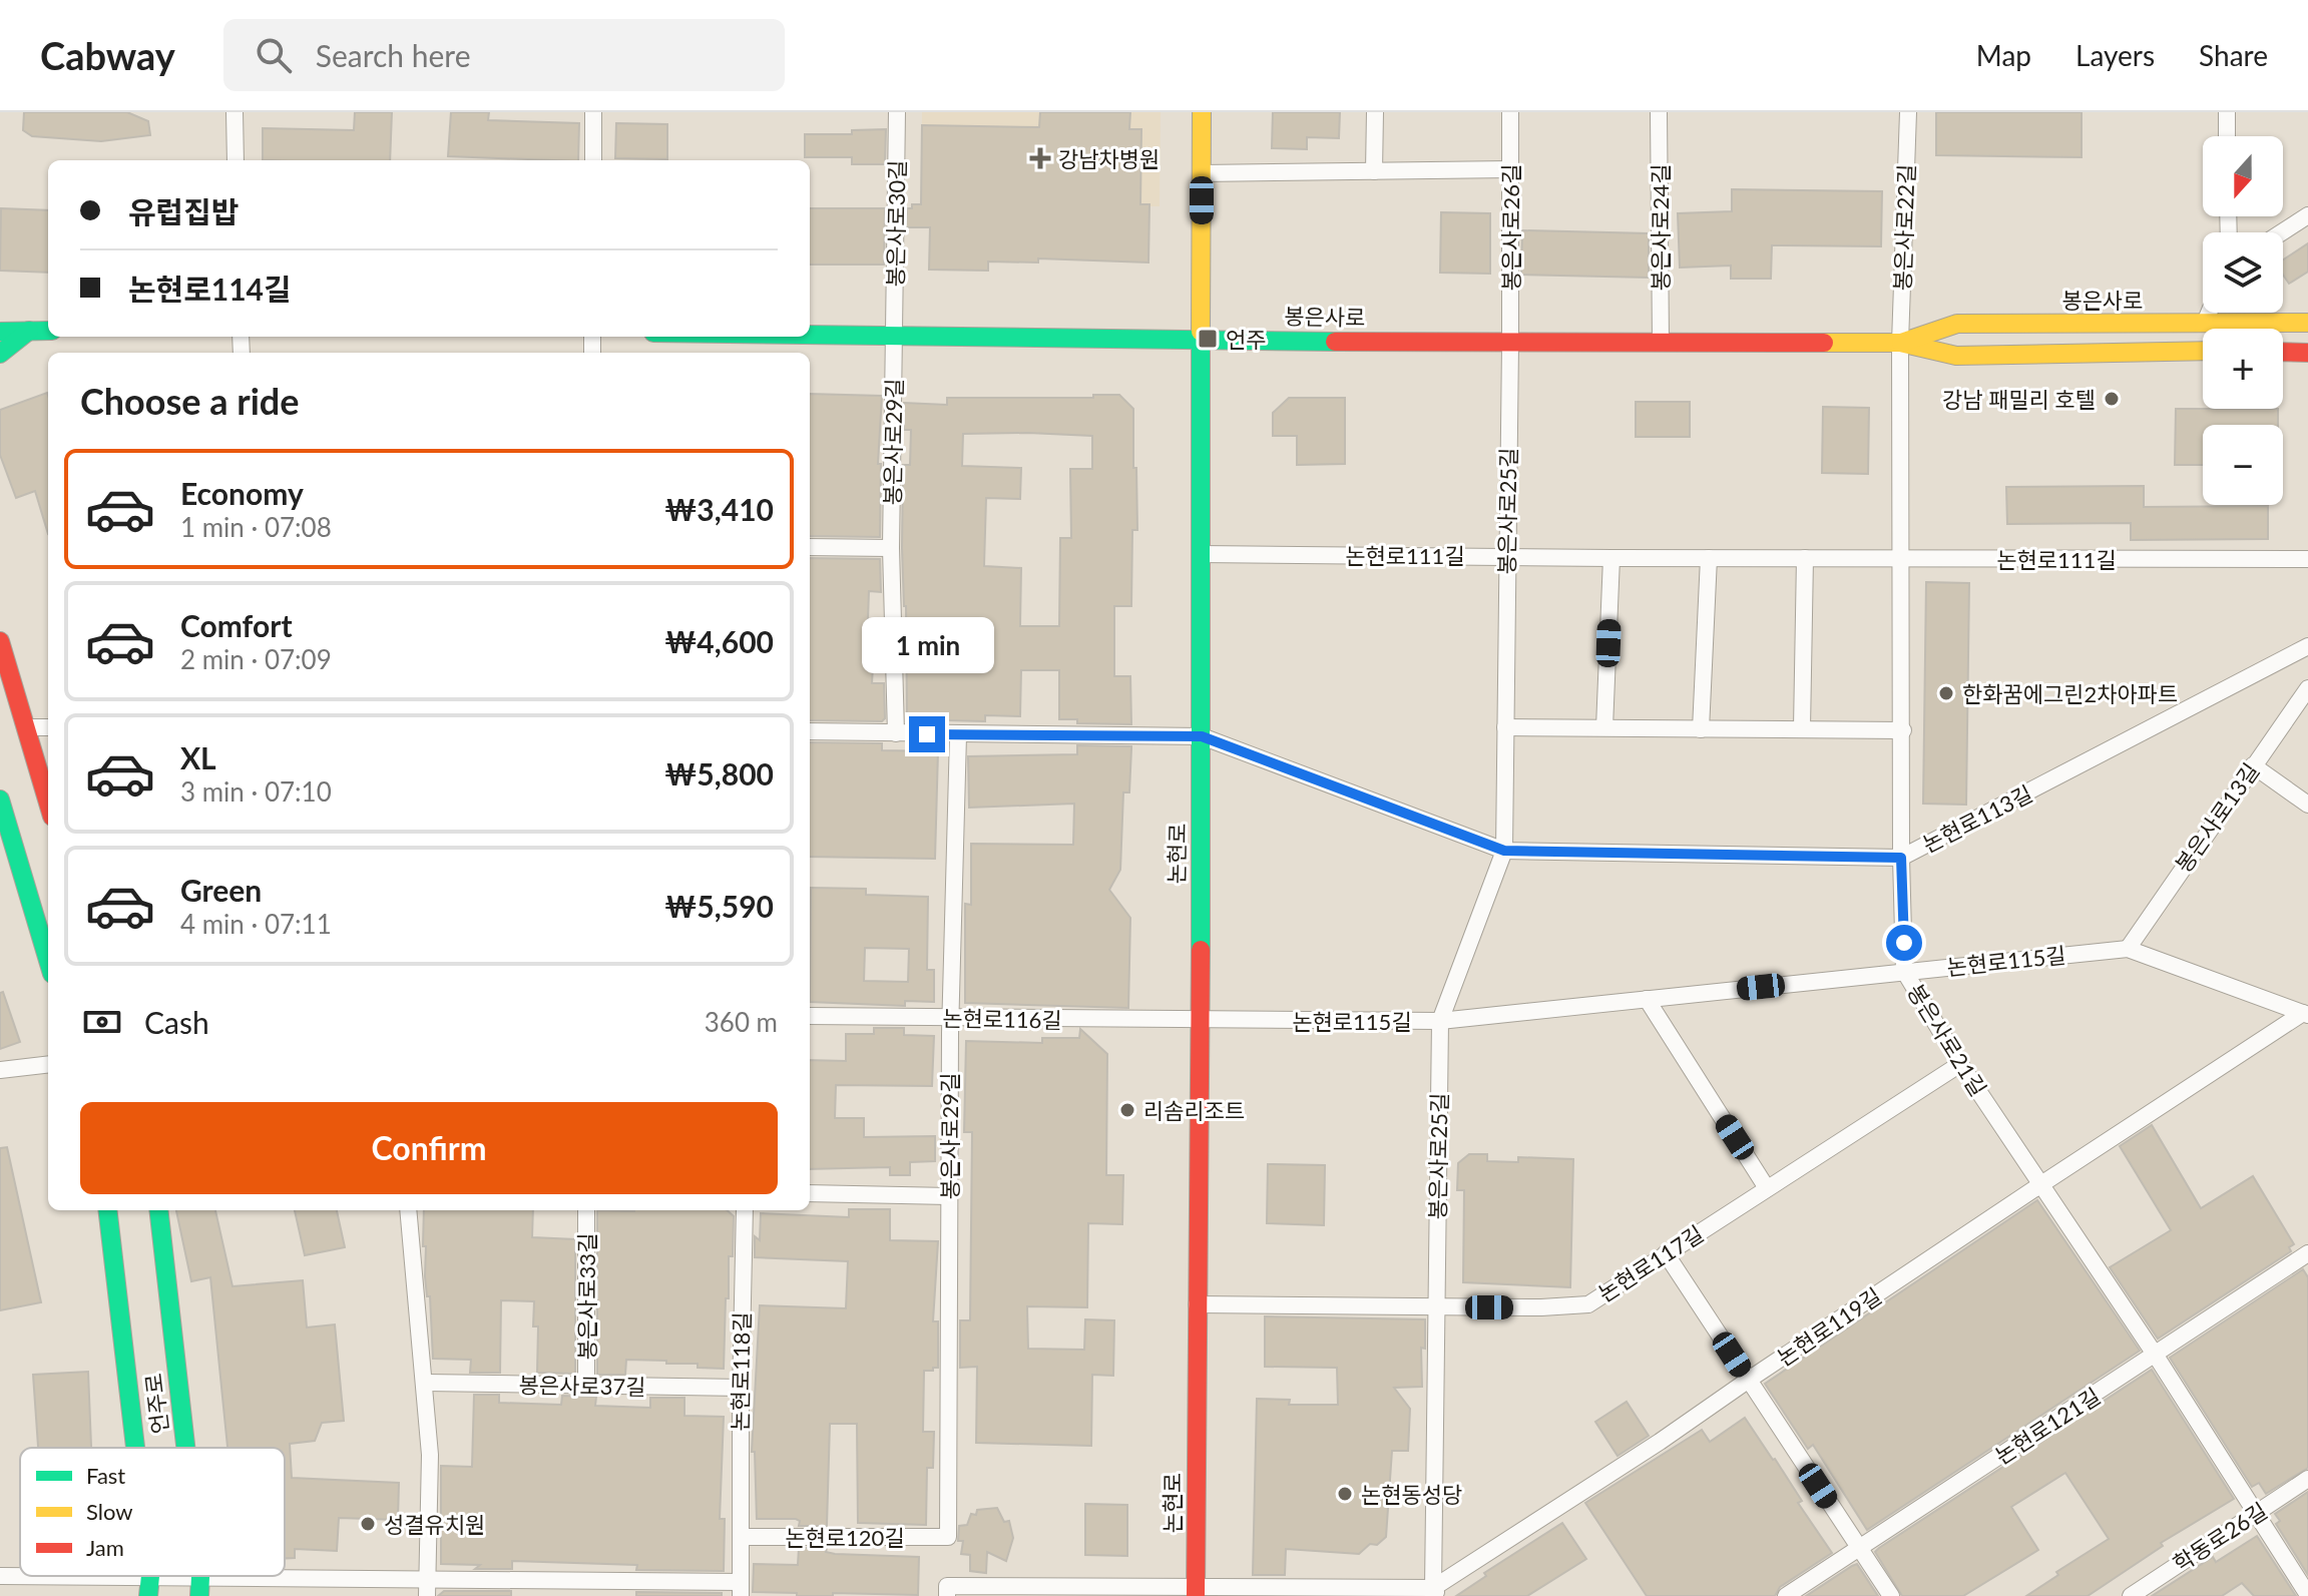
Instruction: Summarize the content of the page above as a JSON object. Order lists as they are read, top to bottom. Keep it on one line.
{"streets":{"main road":["봉은사로","논현로","언주로"],"street":["봉은사로30길","봉은사로26길","봉은사로24길","봉은사로22길","봉은사로29길","봉은사로25길","논현로111길","봉은사로13길","논현로113길","논현로115길","논현로116길","봉은사로21길","논현로117길","봉은사로33길","논현로119길","논현로118길","봉은사로37길","논현로121길","논현로120길","학동로26길"]},"crossings":[["봉은사로30길","봉은사로"],["봉은사로30길","봉은사로29길"],["봉은사로26길","봉은사로"],["봉은사로26길","봉은사로25길"],["봉은사로24길","봉은사로"],["봉은사로22길","봉은사로"],["봉은사로22길","봉은사로21길"],["봉은사로","봉은사로29길"],["봉은사로","봉은사로25길"],["봉은사로","논현로"],["봉은사로","봉은사로21길"],["봉은사로29길","논현로116길"],["봉은사로29길","논현로120길"],["봉은사로25길","논현로111길"],["봉은사로25길","논현로113길"],["봉은사로25길","논현로115길"],["봉은사로25길","논현로117길"],["봉은사로25길","논현로119길"],["논현로111길","논현로"],["논현로111길","봉은사로21길"],["봉은사로13길","논현로115길"],["논현로113길","논현로"],["논현로113길","봉은사로21길"],["논현로","논현로115길"],["논현로","논현로116길"],["논현로","논현로117길"],["논현로115길","논현로116길"],["논현로115길","봉은사로21길"],["논현로115길","논현로119길"],["봉은사로21길","논현로117길"],["봉은사로21길","논현로119길"],["봉은사로21길","논현로121길"],["봉은사로21길","학동로26길"],["봉은사로33길","봉은사로37길"],["논현로118길","봉은사로37길"],["논현로118길","논현로120길"]],"places":{"health":["강남차병원"],"transit":["언주"],"other":["강남 패밀리 호텔","한화꿈에그린2차아파트","리솜리조트","논현동성당","성결유치원"]},"legend":["Fast","Slow","Jam"],"north":"bottom","page":{"header":"Cabway","search":"Search here","nav":["Map","Layers","Share"],"map_buttons":["+","−"],"banner":["유럽집밥","논현로114길"],"heading":"Choose a ride","list":[{"name":"Economy","note":"1 min · 07:08","value":"₩3,410"},{"name":"Comfort","note":"2 min · 07:09","value":"₩4,600"},{"name":"XL","note":"3 min · 07:10","value":"₩5,800"},{"name":"Green","note":"4 min · 07:11","value":"₩5,590"}],"bubble":"1 min","pay":["Cash","360 m"],"buttons":"Confirm"}}
